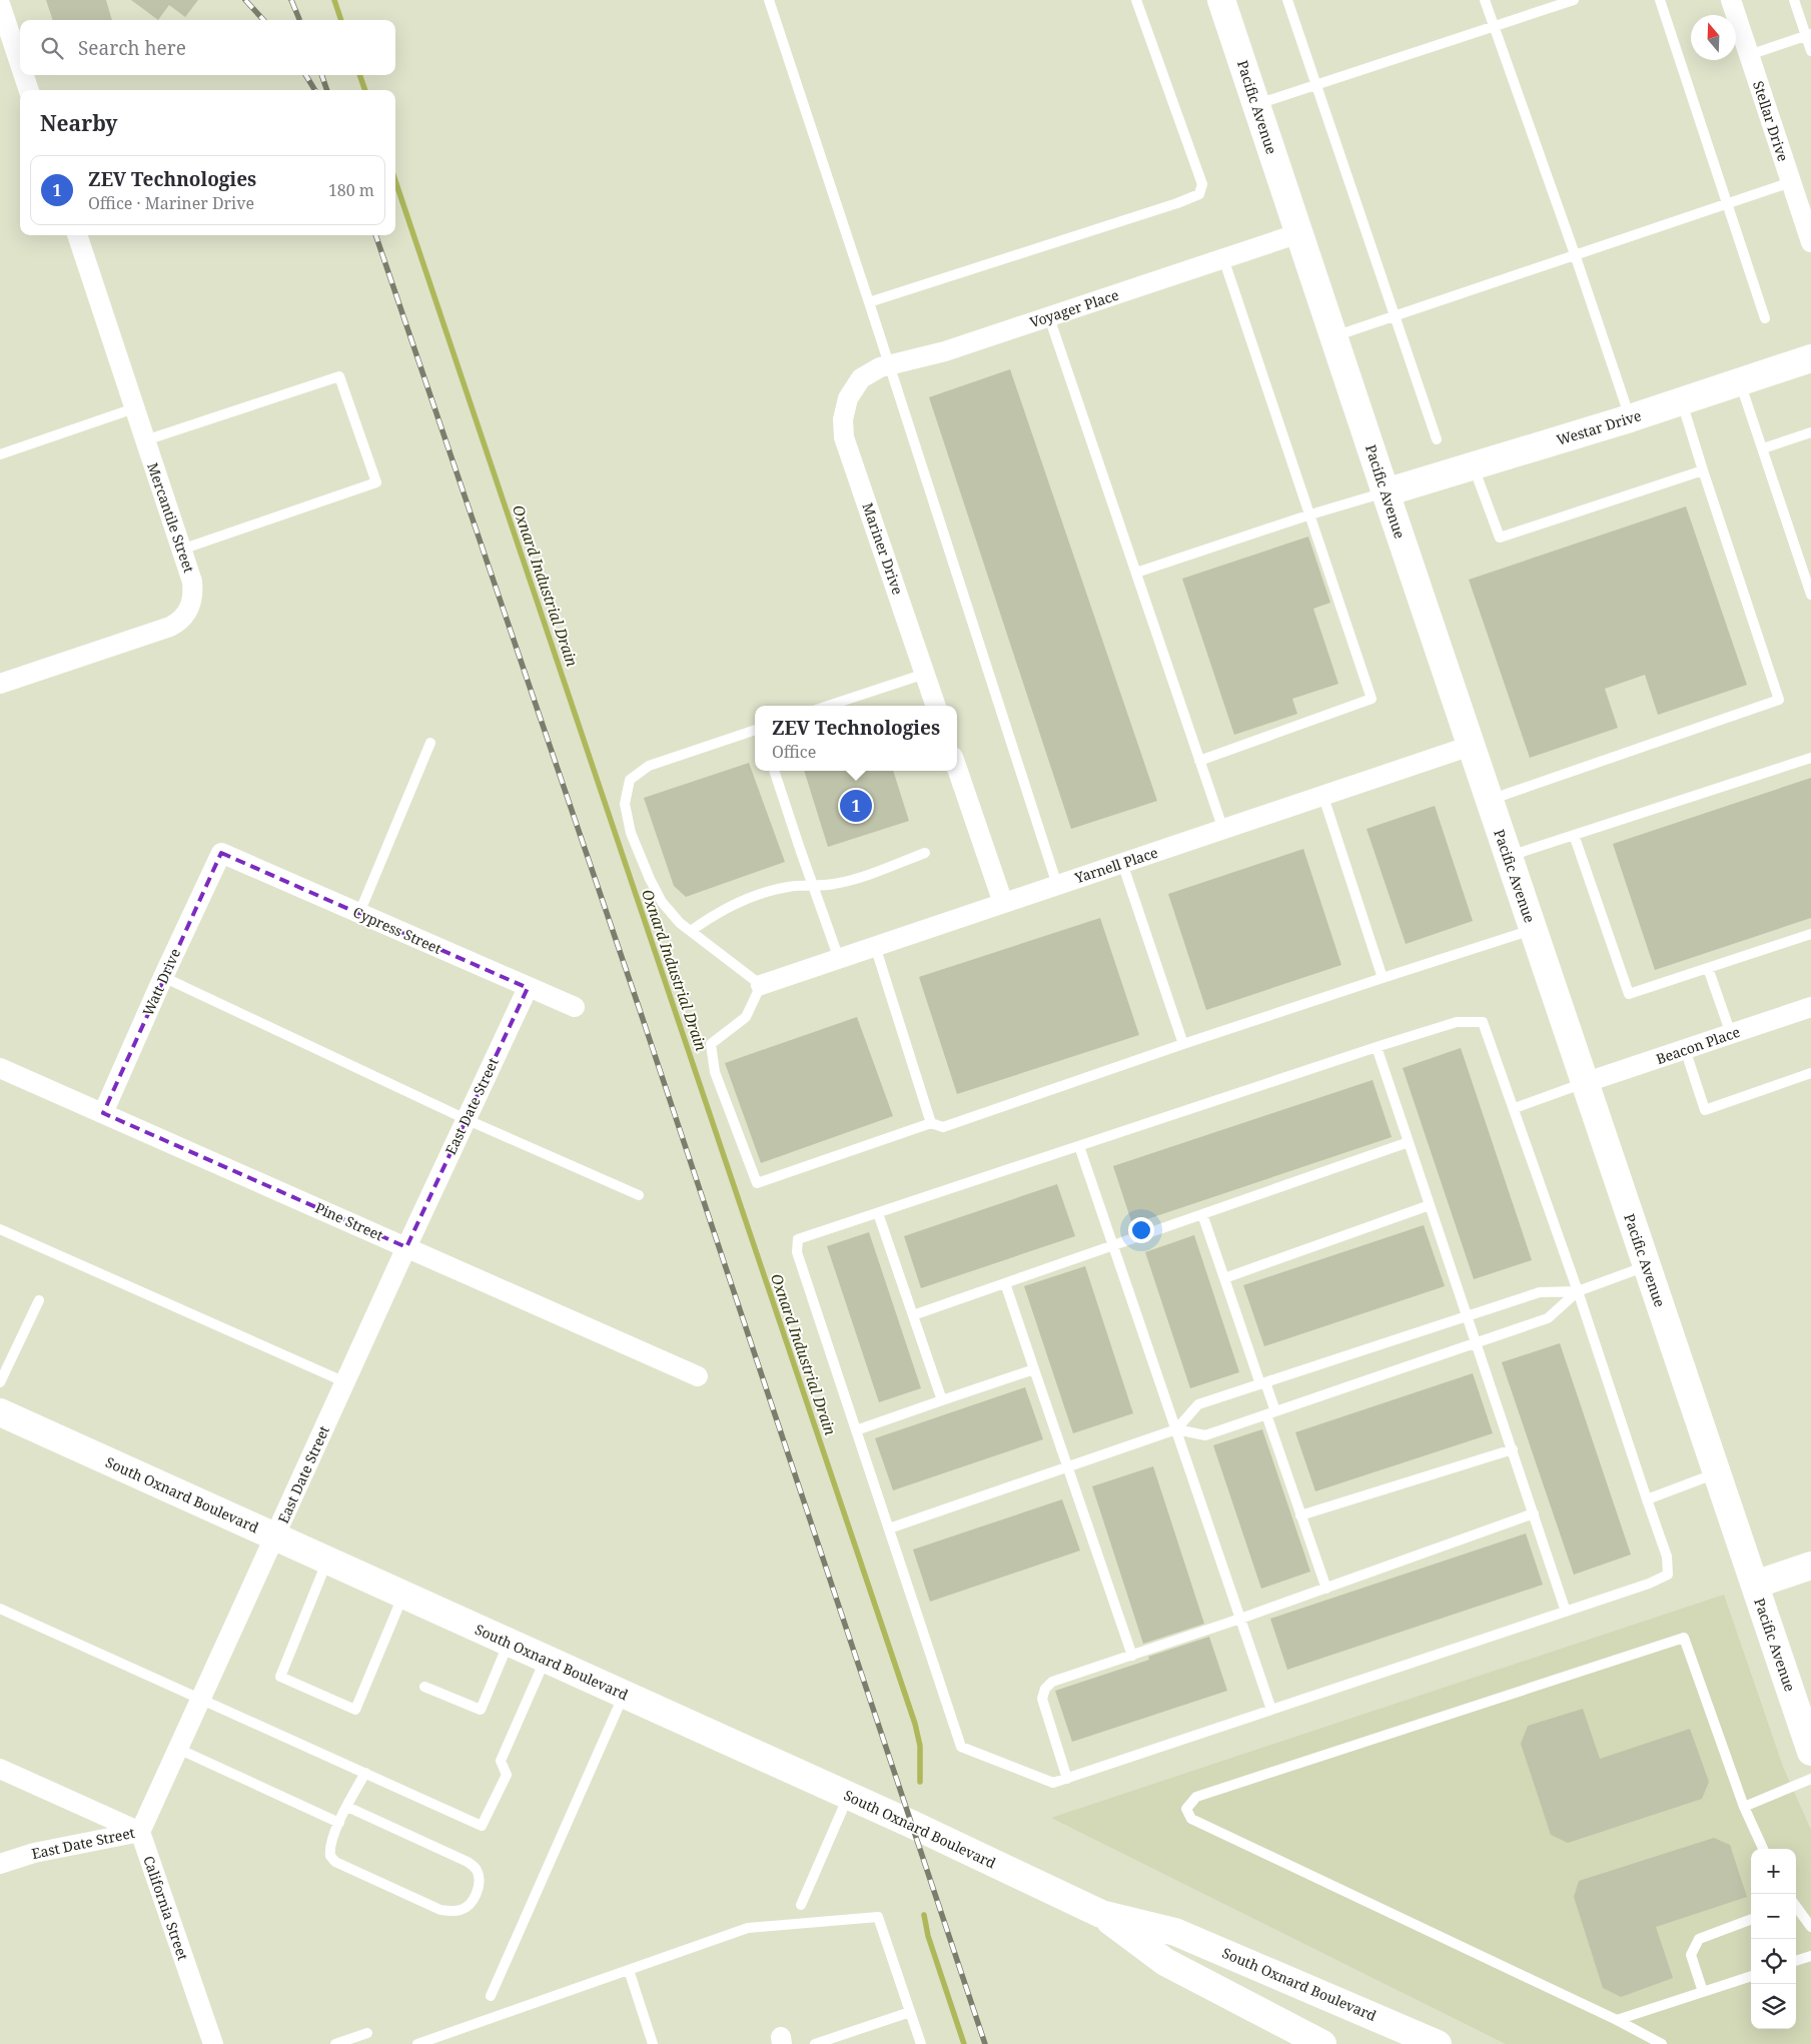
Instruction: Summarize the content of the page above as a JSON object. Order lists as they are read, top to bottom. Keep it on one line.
{"streets":{"street":["Pacific Avenue","Stellar Drive","Voyager Place","Westar Drive","Mercantile Street","Mariner Drive","Yarnell Place","Cypress Street","Watt Drive","Beacon Place","East Date Street","Pine Street","South Oxnard Boulevard","California Street"]},"crossings":[["Pacific Avenue","Voyager Place"],["Pacific Avenue","Westar Drive"],["Pacific Avenue","Yarnell Place"],["Pacific Avenue","Beacon Place"],["Voyager Place","Mariner Drive"],["Cypress Street","Watt Drive"],["Cypress Street","East Date Street"],["Watt Drive","Pine Street"],["East Date Street","Pine Street"],["East Date Street","South Oxnard Boulevard"],["East Date Street","California Street"]],"water":["Oxnard Industrial Drain"],"north":"top","page":{"search":"Search here","heading":"Nearby","list":[{"mark":"1","name":"ZEV Technologies","note":"Office · Mariner Drive","value":"180 m"}],"popup":["ZEV Technologies","Office"],"pins":"1","map_buttons":["+","−"]}}
